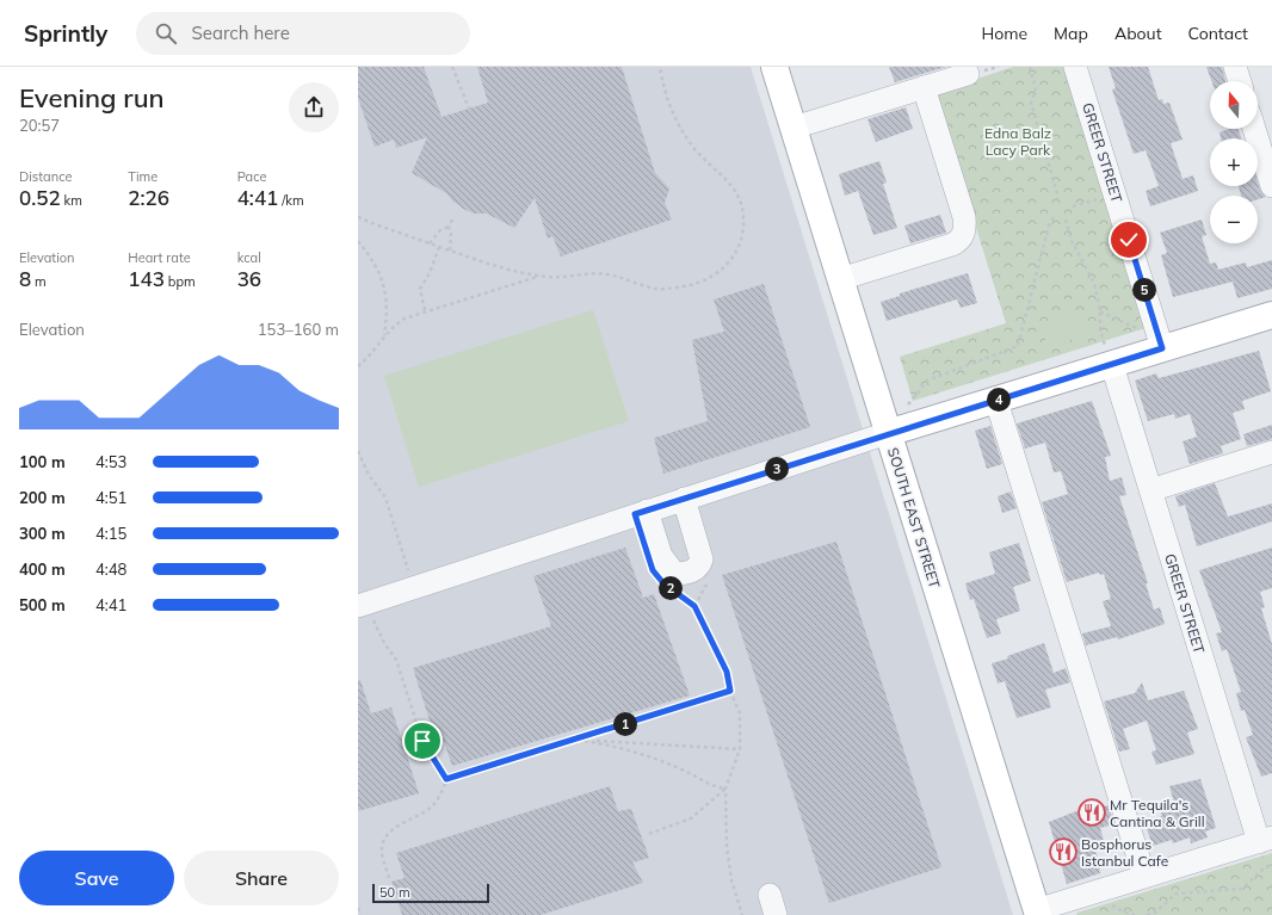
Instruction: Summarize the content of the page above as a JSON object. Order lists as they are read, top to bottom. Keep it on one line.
{"streets":{"main road":["SOUTH EAST STREET"],"street":["GREER STREET"]},"parks":["Edna Balz Lacy Park"],"places":{"restaurant":["Mr Tequila's Cantina & Grill","Bosphorus Istanbul Cafe"]},"scale_bar":"50 m","north":"top","page":{"header":"Sprintly","search":"Search here","nav":["Home","Map","About","Contact"],"heading":["Evening run","20:57"],"map_buttons":["+","−"],"stats":[["Distance","0.52 km"],["Time","2:26"],["Pace","4:41 /km"],["Elevation","8 m"],["Heart rate","143 bpm"],["kcal","36"]],"pins":["5","4","3","2","1"],"chart":["Elevation","153–160 m"],"list":[{"name":"100 m","note":"4:53"},{"name":"200 m","note":"4:51"},{"name":"300 m","note":"4:15"},{"name":"400 m","note":"4:48"},{"name":"500 m","note":"4:41"}],"buttons":["Save","Share"],"scale":"50 m"}}
